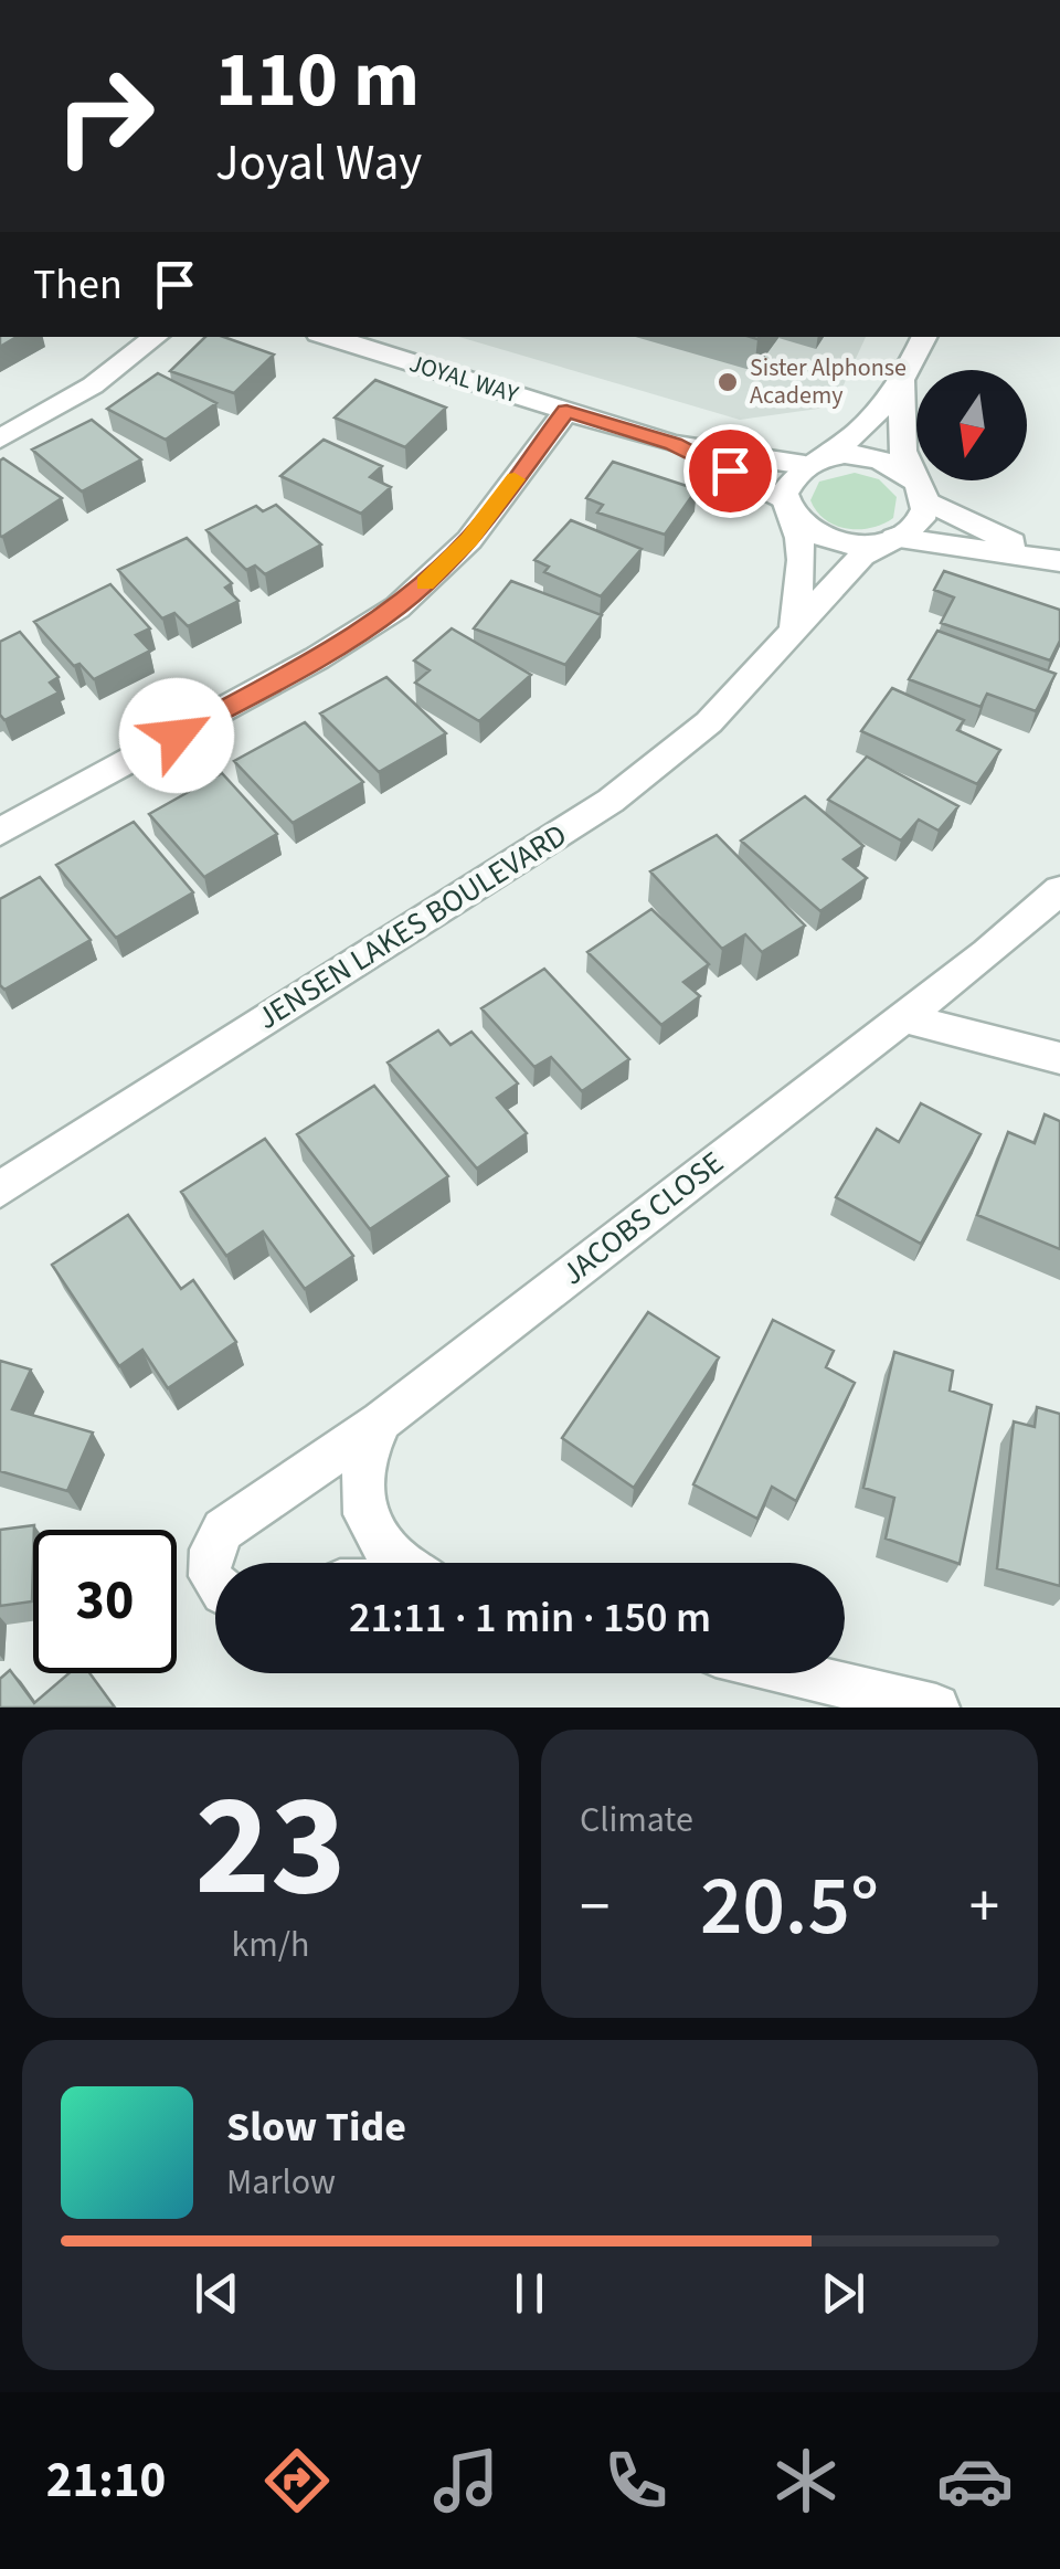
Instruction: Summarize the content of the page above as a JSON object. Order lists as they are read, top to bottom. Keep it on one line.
{"streets":{"street":["JOYAL WAY","JENSEN LAKES BOULEVARD","JACOBS CLOSE"]},"crossings":[["JOYAL WAY","JENSEN LAKES BOULEVARD"]],"places":["Sister Alphonse Academy"],"north":"bottom","page":{"turn":["110 m","Joyal Way"],"then":"Then","limit":"30","trip":"21:11 · 1 min · 150 m","tile":[["23","km/h"],"Climate"],"heat":["−","20.5°","+"],"song":["Slow Tide","Marlow"],"tabs":"21:10"}}
